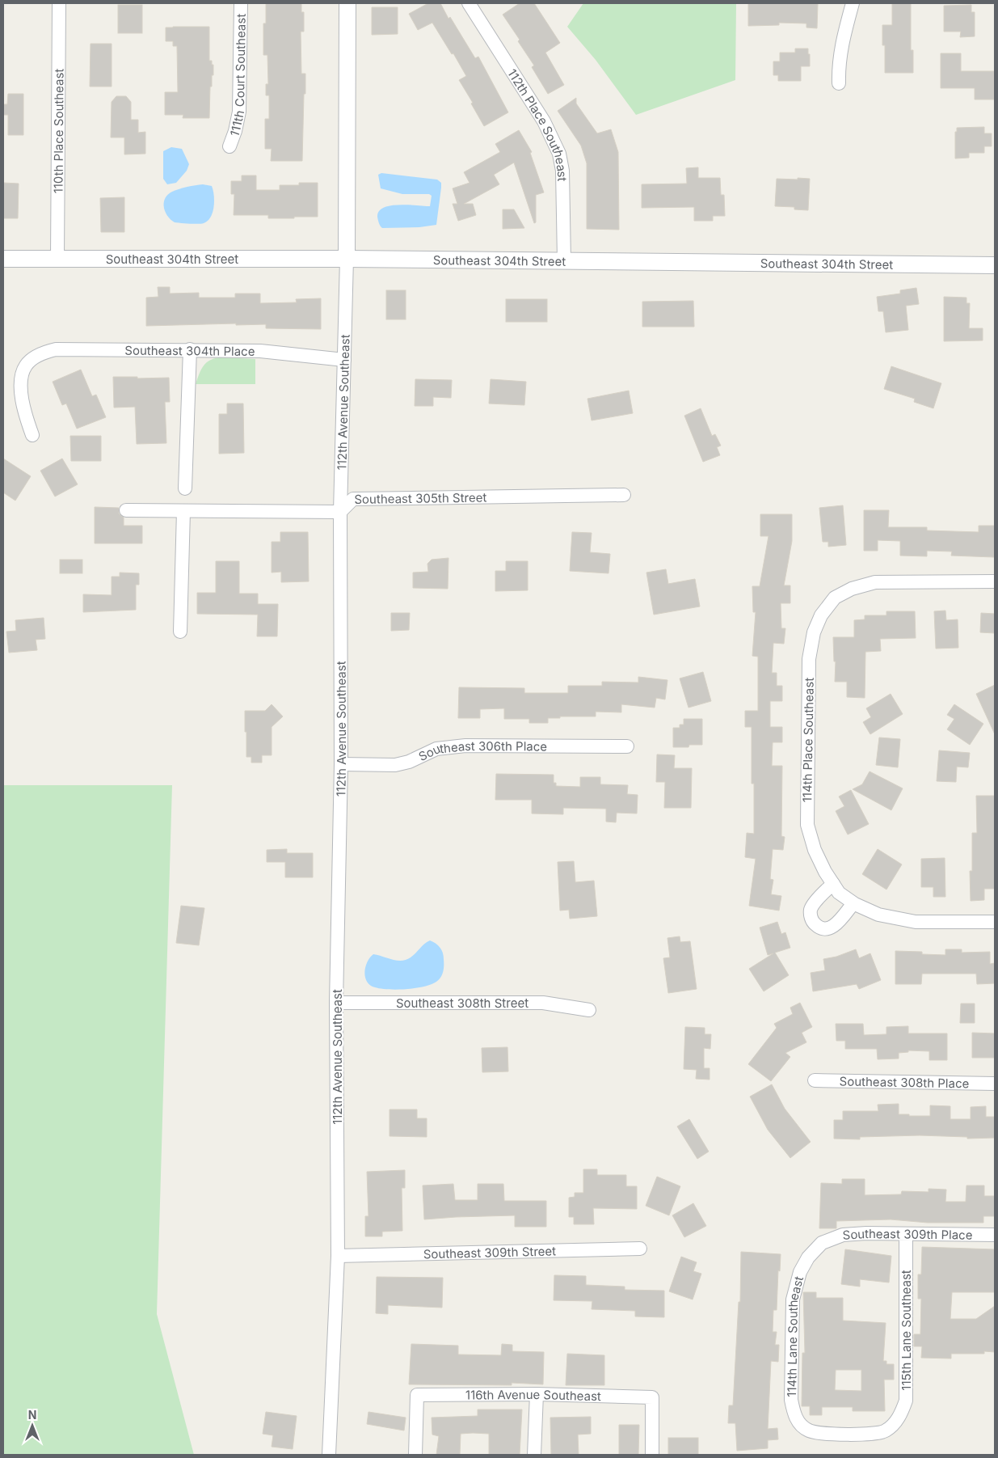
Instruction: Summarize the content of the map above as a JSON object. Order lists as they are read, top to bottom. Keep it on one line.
{"streets":{"street":["111th Court Southeast","112th Place Southeast","110th Place Southeast","Southeast 304th Street","Southeast 304th Place","112th Avenue Southeast","Southeast 305th Street","114th Place Southeast","Southeast 306th Place","Southeast 308th Street","Southeast 308th Place","Southeast 309th Place","Southeast 309th Street","115th Lane Southeast","114th Lane Southeast","116th Avenue Southeast"]},"crossings":[["112th Place Southeast","Southeast 304th Street"],["110th Place Southeast","Southeast 304th Street"],["Southeast 304th Street","112th Avenue Southeast"],["Southeast 304th Place","112th Avenue Southeast"],["112th Avenue Southeast","Southeast 305th Street"],["112th Avenue Southeast","Southeast 306th Place"],["112th Avenue Southeast","Southeast 308th Street"],["112th Avenue Southeast","Southeast 309th Street"],["Southeast 309th Place","115th Lane Southeast"],["Southeast 309th Place","114th Lane Southeast"],["115th Lane Southeast","114th Lane Southeast"]],"north":"top"}
